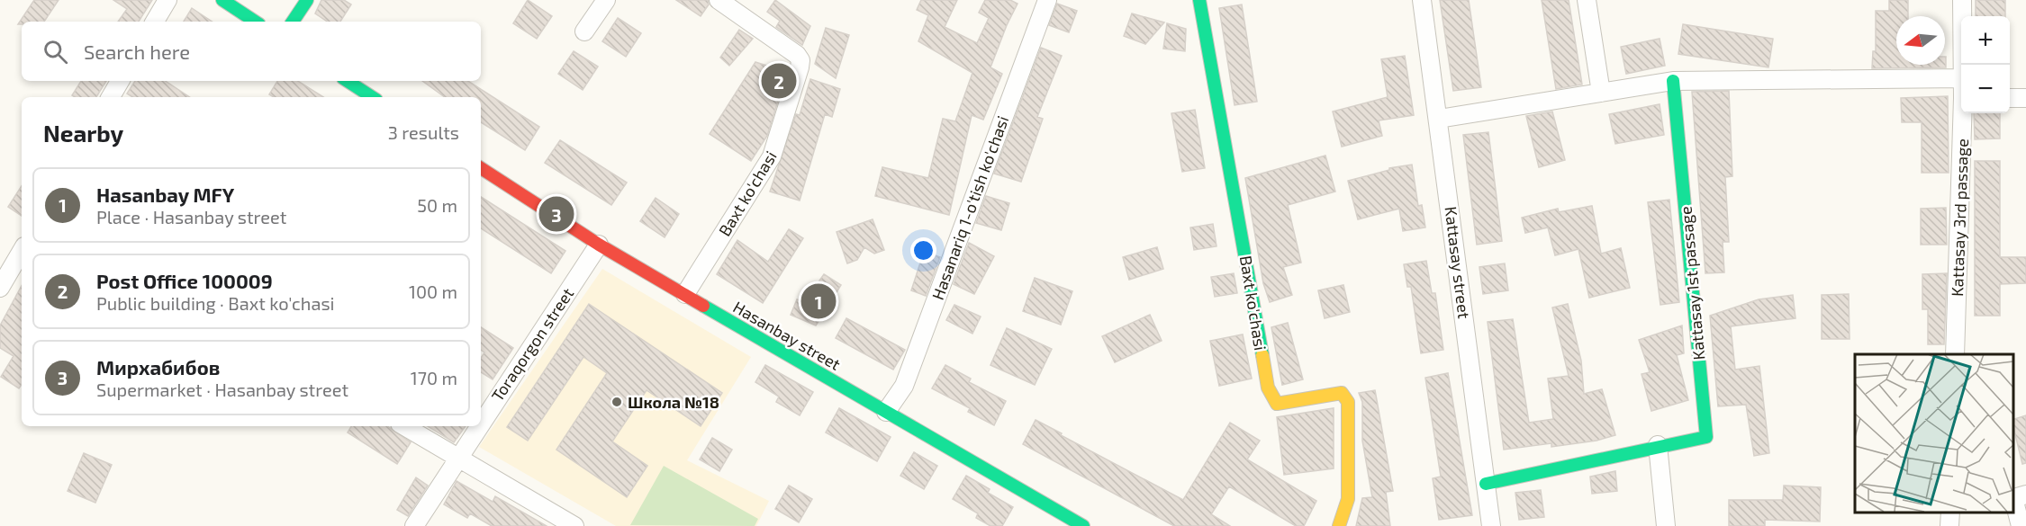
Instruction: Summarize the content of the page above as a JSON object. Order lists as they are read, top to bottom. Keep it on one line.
{"streets":{"street":["Baxt ko'chasi","Hasanariq 1-o'tish ko'chasi","Kattasay 3rd passage","Kattasay street","Kattasay 1st passage","Hasanbay street","Toraqorgon street"]},"crossings":[["Baxt ko'chasi","Hasanbay street"],["Hasanariq 1-o'tish ko'chasi","Hasanbay street"],["Kattasay street","Kattasay 1st passage"],["Hasanbay street","Toraqorgon street"]],"places":["Школа №18"],"north":"left","page":{"map_buttons":["+","−"],"search":"Search here","pins":["2","3","1"],"heading":["Nearby","3 results"],"list":[{"mark":"1","name":"Hasanbay MFY","note":"Place · Hasanbay street","value":"50 m"},{"mark":"2","name":"Post Office 100009","note":"Public building · Baxt ko'chasi","value":"100 m"},{"mark":"3","name":"Мирхабибов","note":"Supermarket · Hasanbay street","value":"170 m"}]}}
